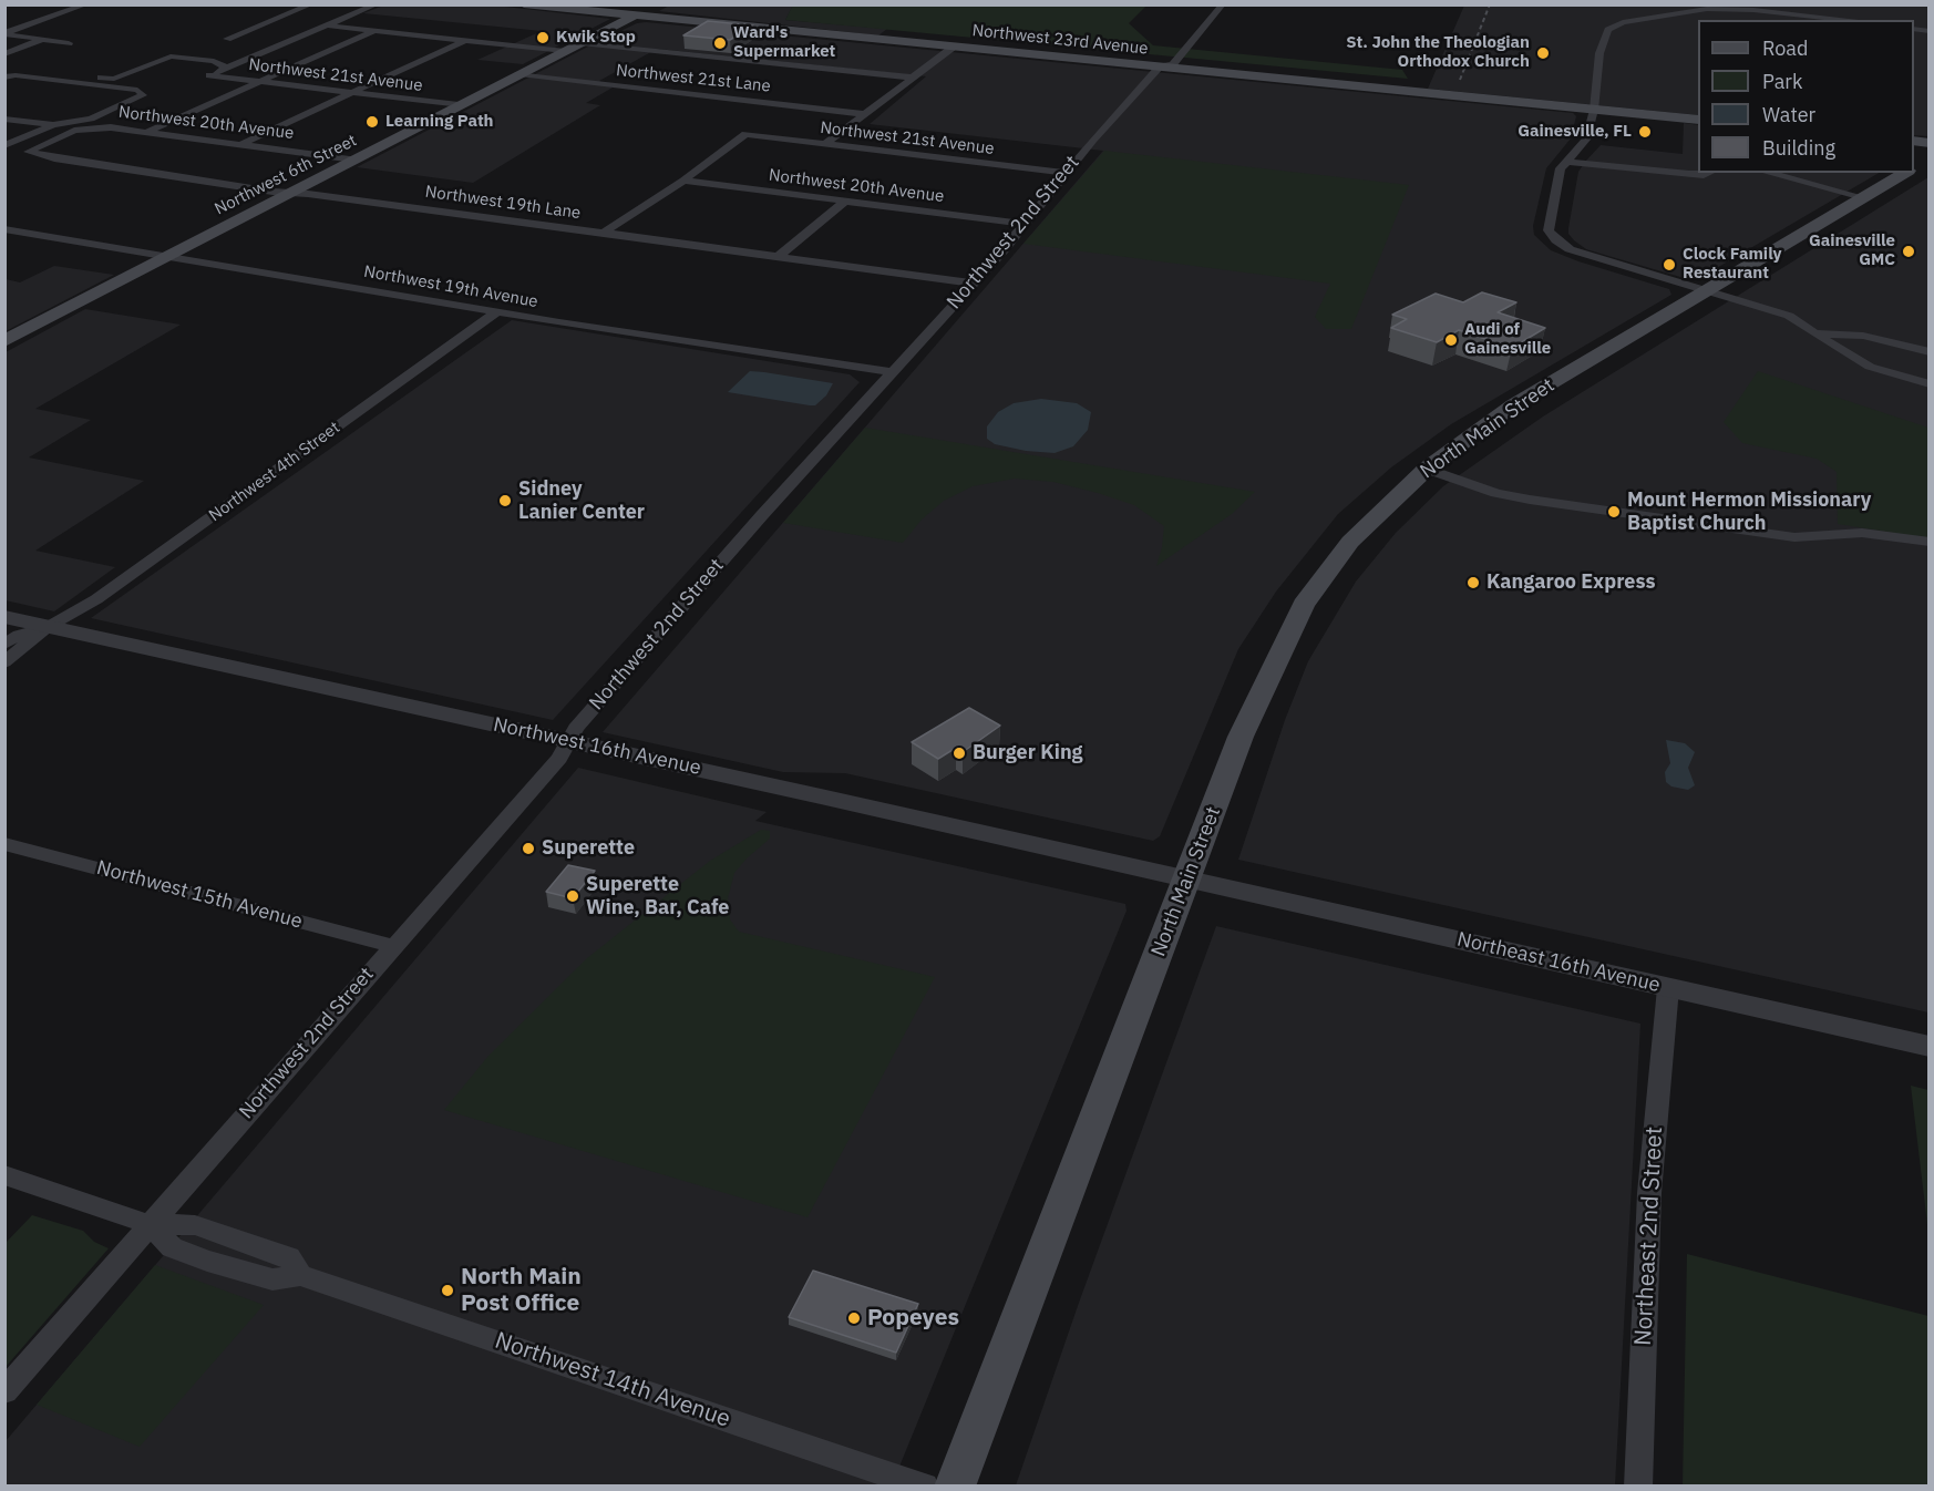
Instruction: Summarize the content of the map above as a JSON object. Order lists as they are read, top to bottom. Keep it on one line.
{"streets":{"main road":["Northwest 23rd Avenue","Northwest 6th Street","North Main Street"],"street":["Northwest 21st Avenue","Northwest 21st Lane","Northwest 20th Avenue","Northwest 19th Lane","Northwest 2nd Street","Northwest 19th Avenue","Northwest 4th Street","Northwest 16th Avenue","Northwest 15th Avenue","Northeast 16th Avenue","Northeast 2nd Street","Northwest 14th Avenue"]},"crossings":[["Northwest 23rd Avenue","Northwest 6th Street"],["Northwest 23rd Avenue","Northwest 2nd Street"],["Northwest 21st Avenue","Northwest 20th Avenue"],["Northwest 21st Avenue","Northwest 6th Street"],["Northwest 21st Avenue","Northwest 2nd Street"],["Northwest 21st Lane","Northwest 6th Street"],["Northwest 20th Avenue","Northwest 6th Street"],["Northwest 20th Avenue","Northwest 19th Lane"],["Northwest 20th Avenue","Northwest 2nd Street"],["Northwest 6th Street","Northwest 19th Lane"],["Northwest 6th Street","Northwest 19th Avenue"],["Northwest 19th Lane","Northwest 2nd Street"],["Northwest 2nd Street","Northwest 19th Avenue"],["Northwest 2nd Street","Northwest 16th Avenue"],["Northwest 2nd Street","Northwest 15th Avenue"],["Northwest 2nd Street","Northwest 14th Avenue"],["Northwest 19th Avenue","Northwest 4th Street"],["North Main Street","Northwest 16th Avenue"],["North Main Street","Northeast 16th Avenue"],["Northwest 4th Street","Northwest 16th Avenue"],["Northwest 16th Avenue","Northeast 16th Avenue"],["Northeast 16th Avenue","Northeast 2nd Street"]],"places":["Kwik Stop","Ward's Supermarket","St. John the Theologian Orthodox Church","Learning Path","Gainesville, FL","Gainesville GMC","Clock Family Restaurant","Audi of Gainesville","Sidney Lanier Center","Mount Hermon Missionary Baptist Church","Kangaroo Express","Burger King","Superette","Superette Wine, Bar, Cafe","North Main Post Office","Popeyes"],"legend":["Road","Park","Water","Building"]}
